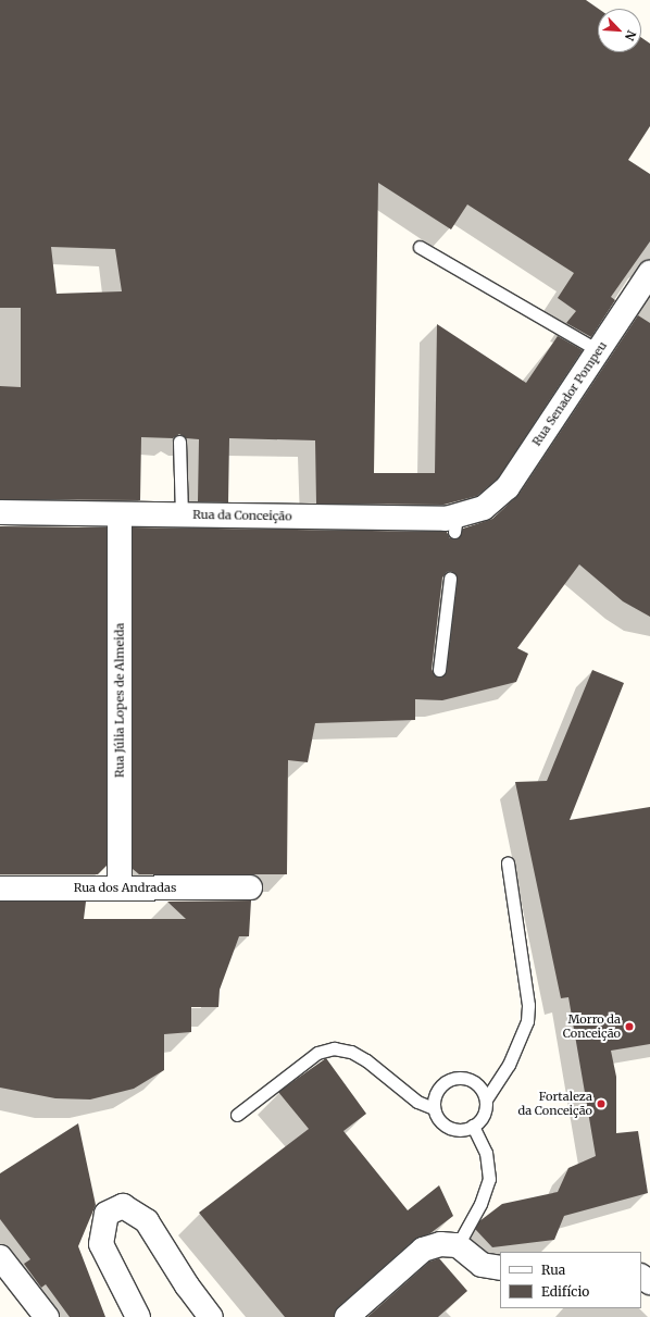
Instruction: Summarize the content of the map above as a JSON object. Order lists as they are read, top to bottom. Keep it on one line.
{"streets":{"street":["Rua Senador Pompeu","Rua da Conceição","Rua Júlia Lopes de Almeida","Rua dos Andradas"]},"crossings":[["Rua Senador Pompeu","Rua da Conceição"],["Rua da Conceição","Rua Júlia Lopes de Almeida"],["Rua Júlia Lopes de Almeida","Rua dos Andradas"]],"places":["Morro da Conceição","Fortaleza da Conceição"],"legend":["Rua","Edifício"],"north":"bottom right"}
